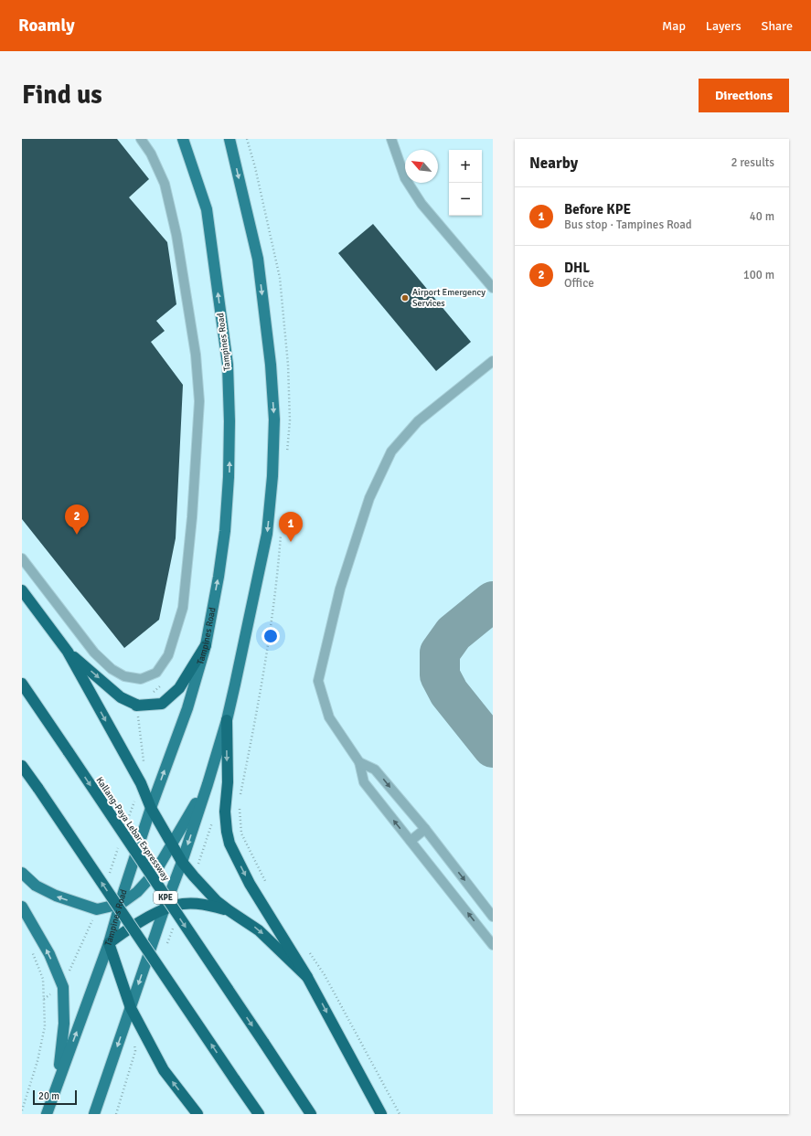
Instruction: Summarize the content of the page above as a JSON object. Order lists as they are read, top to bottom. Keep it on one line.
{"streets":{"highway":["Kallang-Paya Lebar Expressway","KPE"],"main road":["Tampines Road"]},"places":["Airport Emergency Services"],"scale_bar":"20 m","north":"top left","page":{"header":"Roamly","nav":["Map","Layers","Share"],"buttons":"Directions","title":"Find us","heading":["Nearby","2 results"],"map_buttons":["+","−"],"list":[{"mark":"1","name":"Before KPE","note":"Bus stop · Tampines Road","value":"40 m"},{"mark":"2","name":"DHL","note":"Office","value":"100 m"}],"pins":["2","1"],"scale":"20 m"}}
